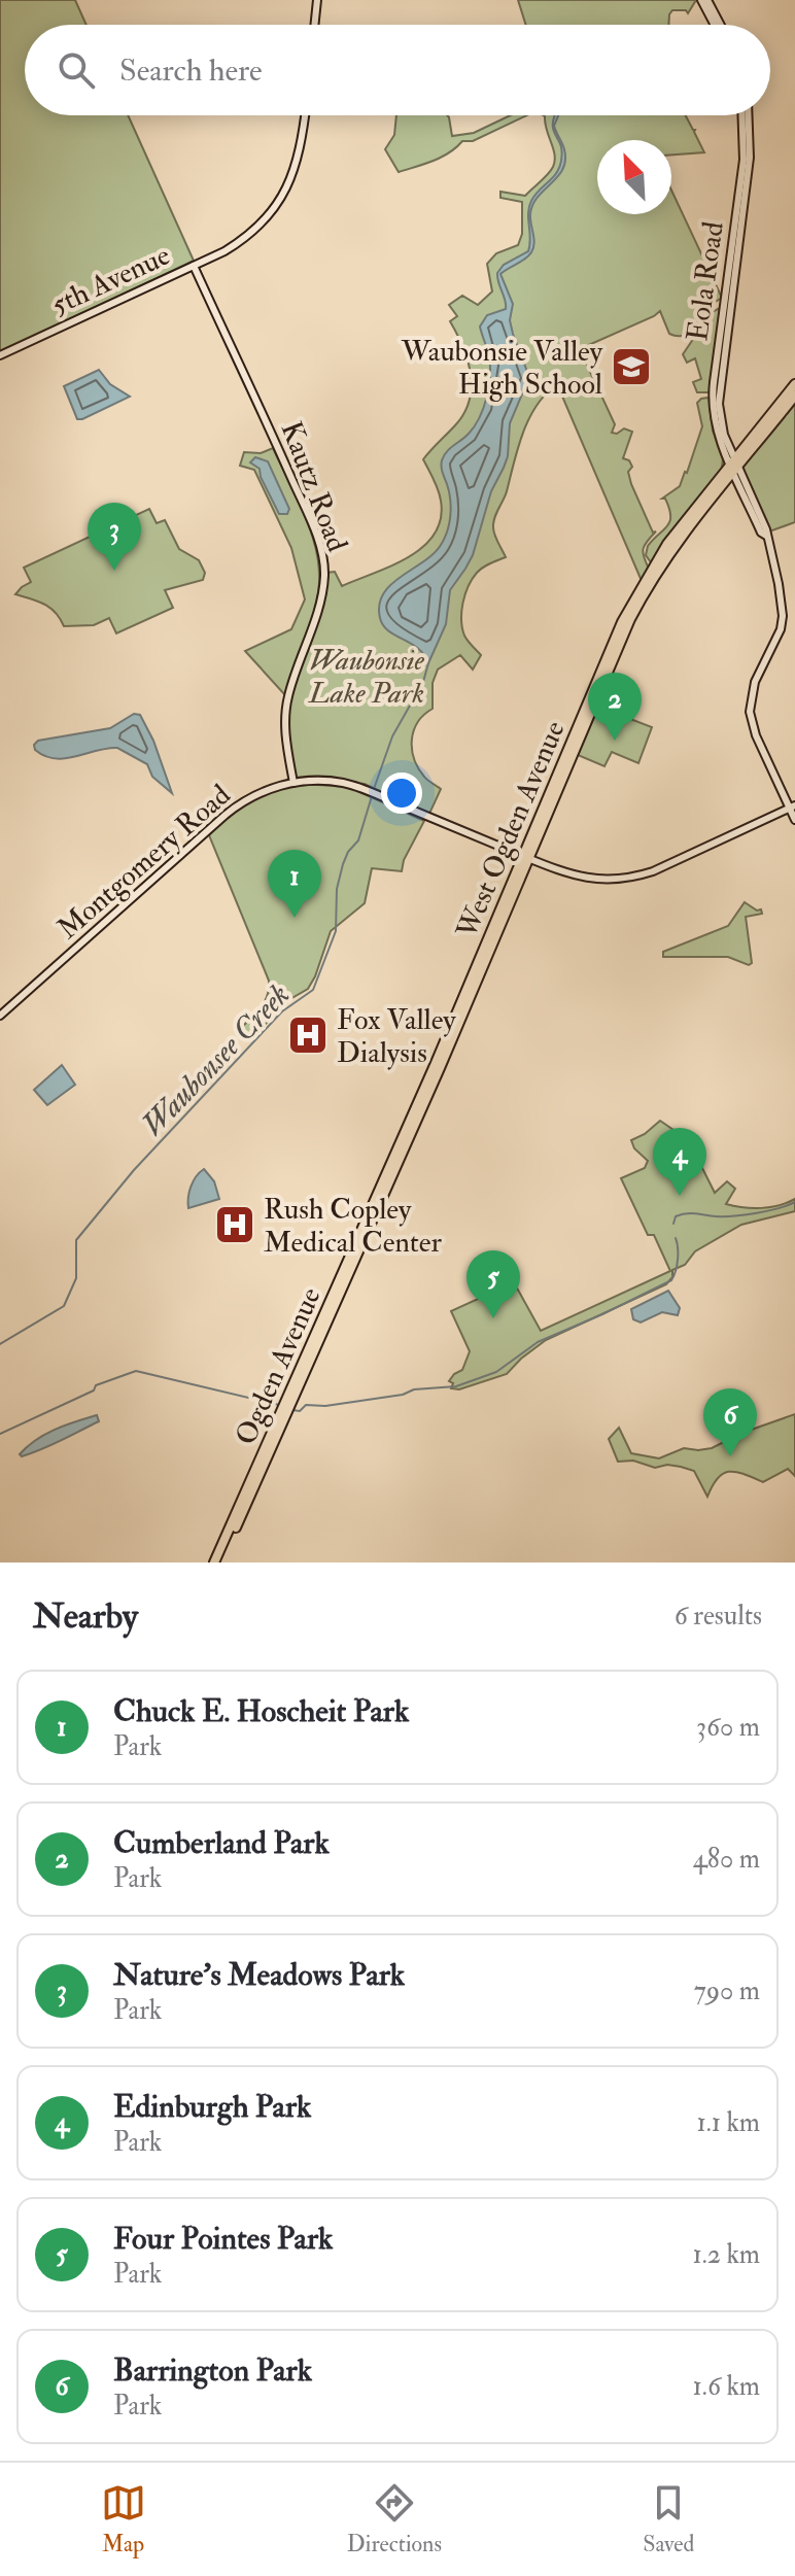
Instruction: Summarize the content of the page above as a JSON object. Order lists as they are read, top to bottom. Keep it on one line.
{"streets":{"main road":["West Ogden Avenue","Ogden Avenue"],"street":["5th Avenue","Eola Road","Kautz Road","Montgomery Road"]},"crossings":[["5th Avenue","Kautz Road"],["Eola Road","West Ogden Avenue"],["Eola Road","Montgomery Road"],["Kautz Road","Montgomery Road"],["West Ogden Avenue","Montgomery Road"],["West Ogden Avenue","Ogden Avenue"]],"water":["Waubonsee Creek"],"parks":["Waubonsie Lake Park"],"places":{"school or university":["Waubonsie Valley High School"],"hospital":["Fox Valley Dialysis","Rush Copley Medical Center"]},"north":"top left","page":{"search":"Search here","pins":["3","2","1","4","5","6"],"heading":["Nearby","6 results"],"list":[{"mark":"1","name":"Chuck E. Hoscheit Park","note":"Park","value":"360 m"},{"mark":"2","name":"Cumberland Park","note":"Park","value":"480 m"},{"mark":"3","name":"Nature's Meadows Park","note":"Park","value":"790 m"},{"mark":"4","name":"Edinburgh Park","note":"Park","value":"1.1 km"},{"mark":"5","name":"Four Pointes Park","note":"Park","value":"1.2 km"},{"mark":"6","name":"Barrington Park","note":"Park","value":"1.6 km"}],"nav":["Map","Directions","Saved"]}}
